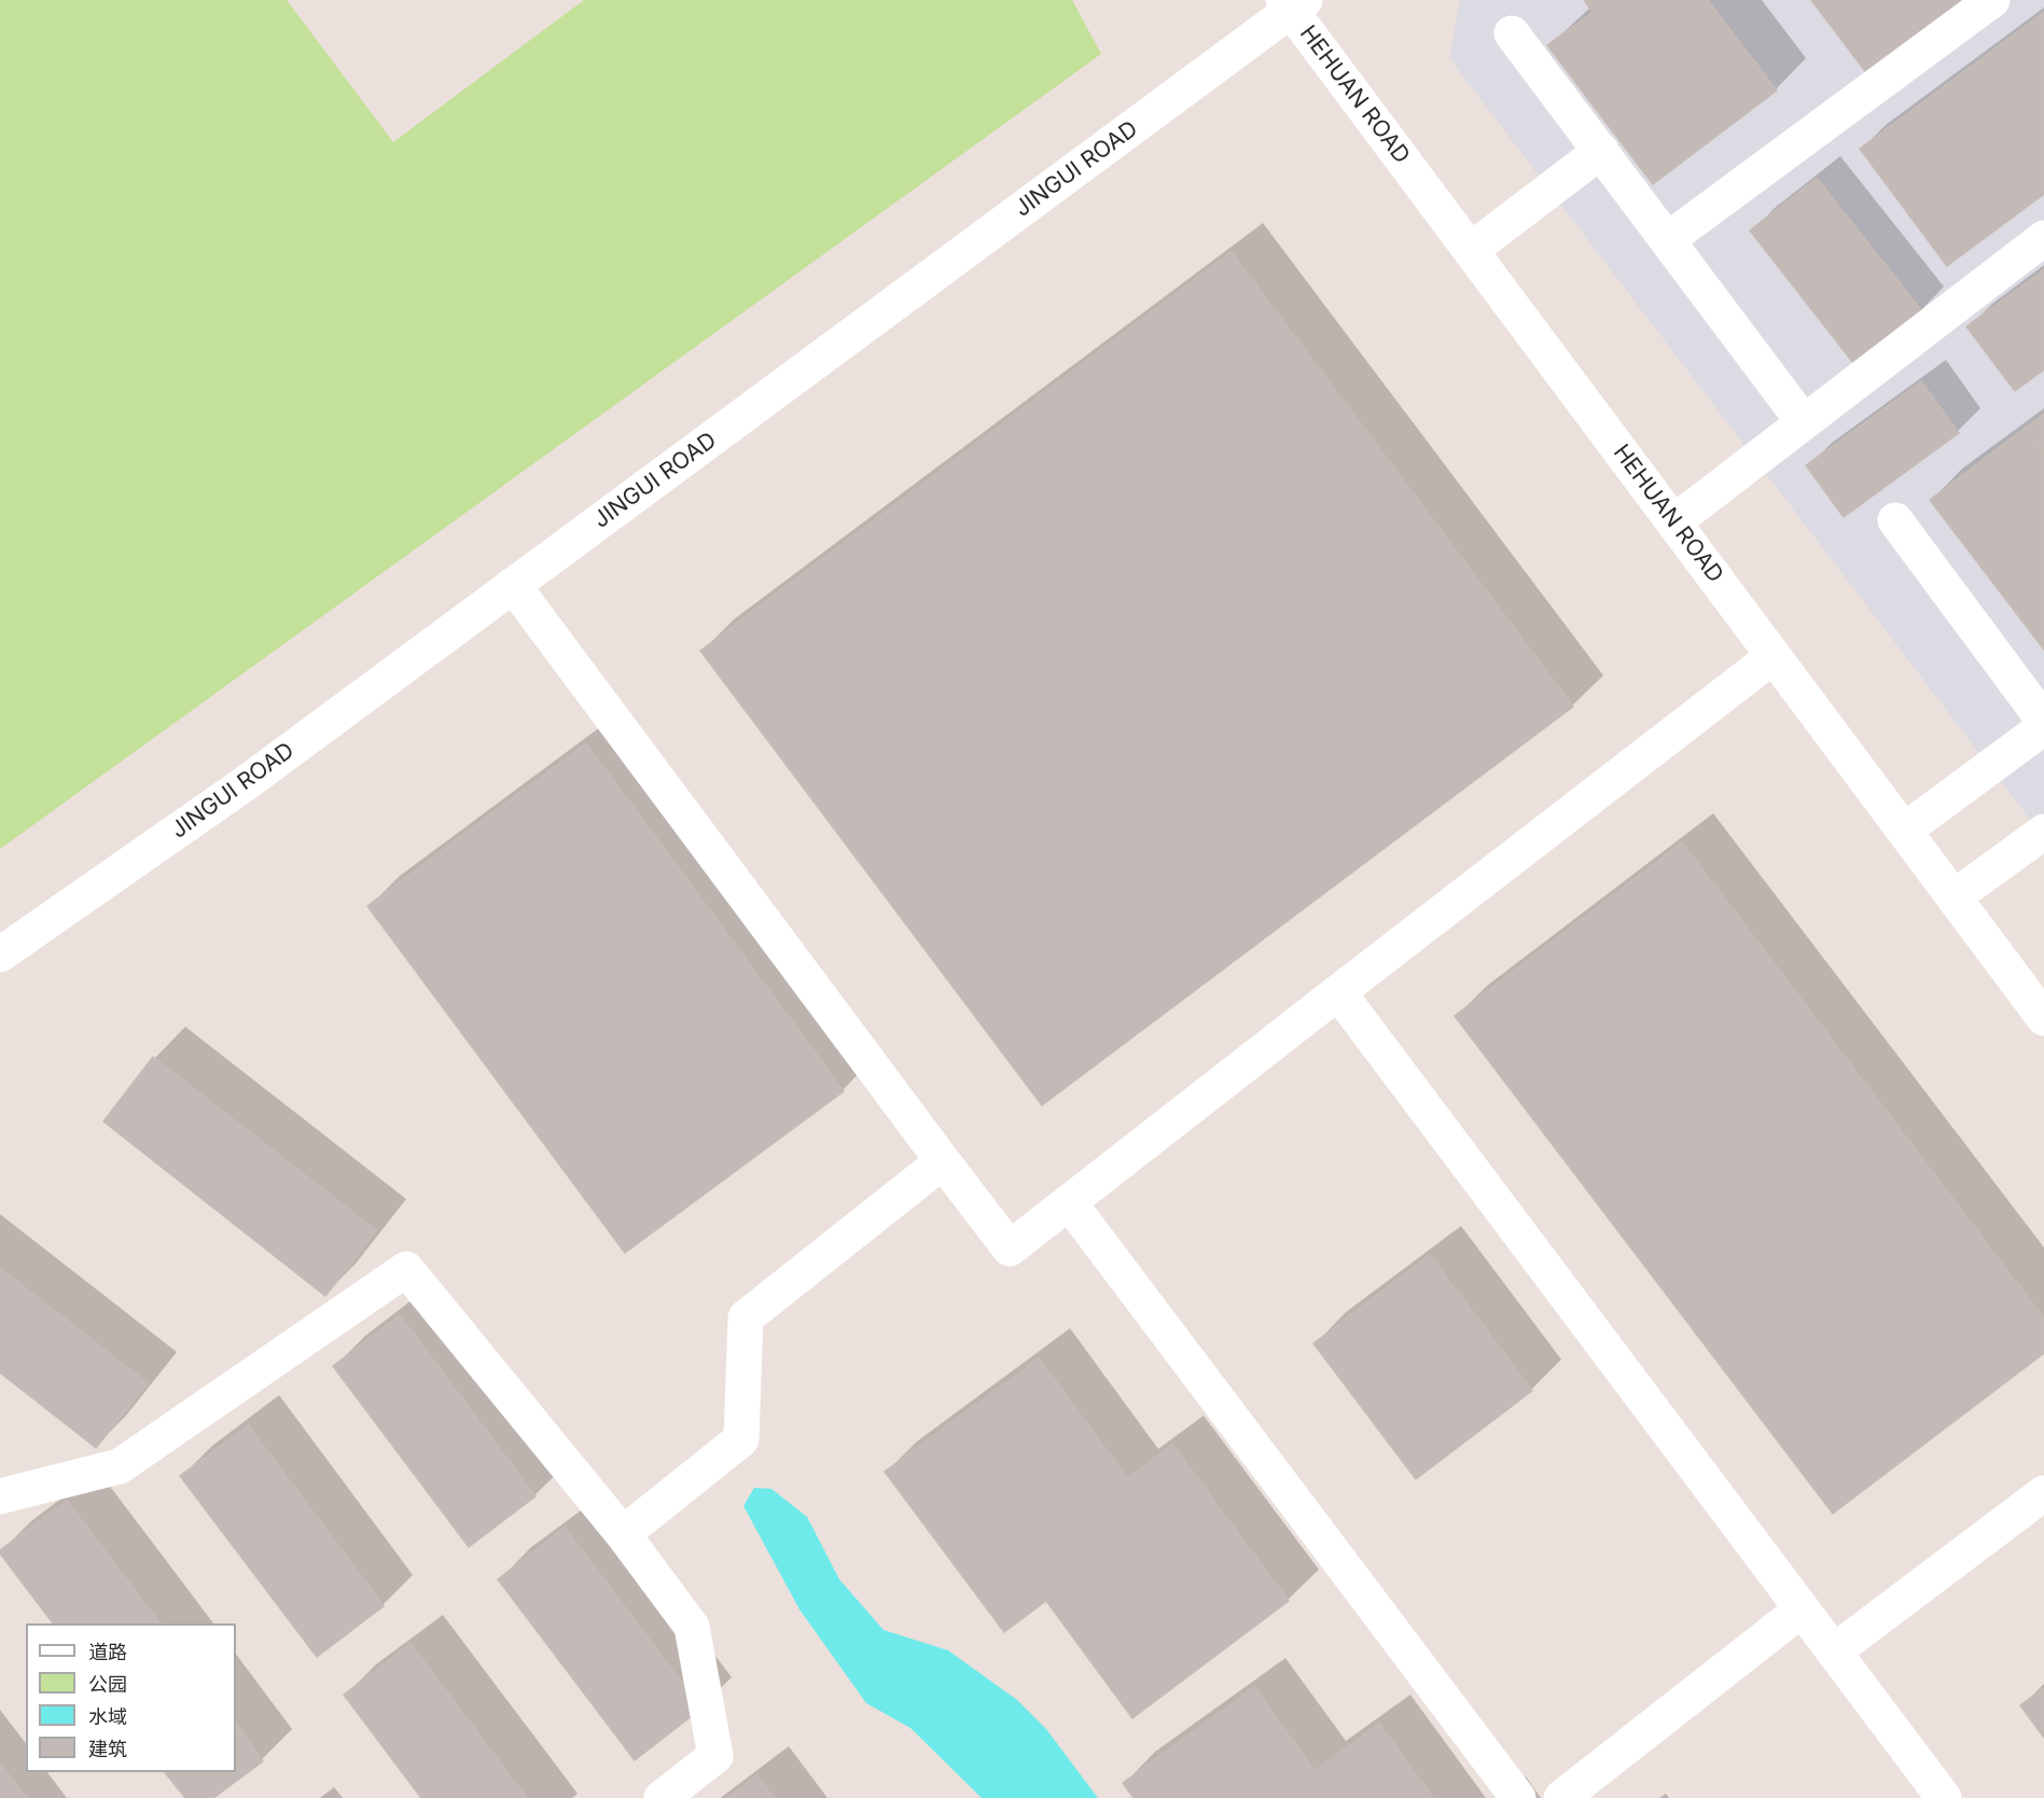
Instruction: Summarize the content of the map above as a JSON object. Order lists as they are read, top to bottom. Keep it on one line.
{"streets":{"street":["HEHUAN ROAD","JINGUI ROAD"]},"crossings":[["HEHUAN ROAD","JINGUI ROAD"]],"legend":["道路","公园","水域","建筑"]}
